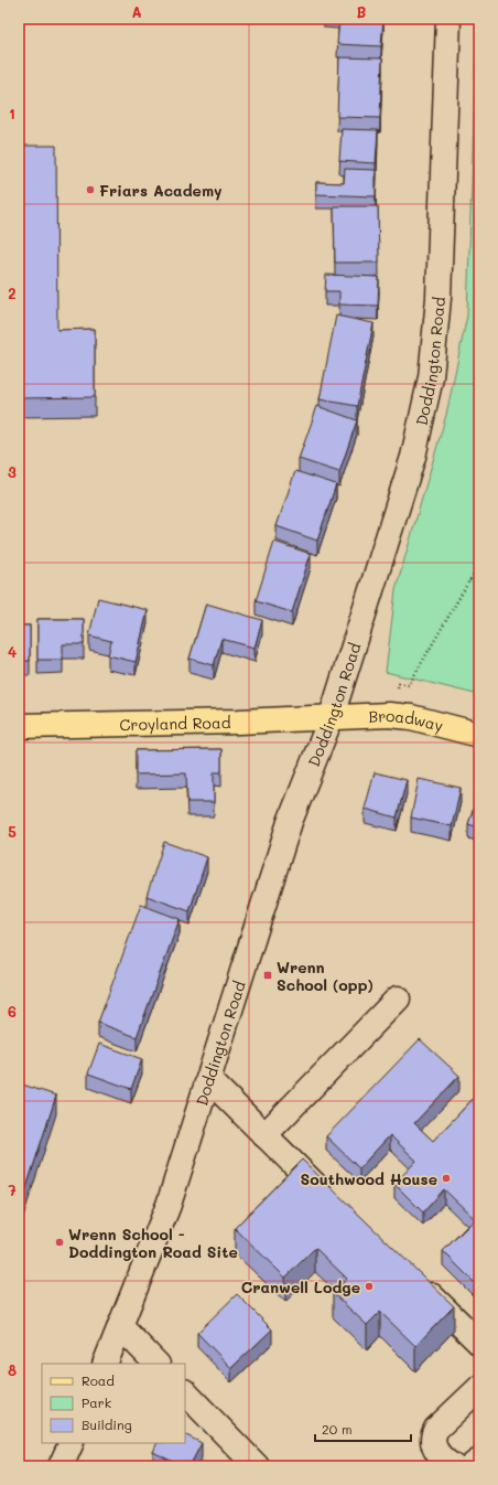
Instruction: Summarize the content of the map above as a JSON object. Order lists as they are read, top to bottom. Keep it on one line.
{"streets":{"main road":["Broadway","Croyland Road"],"street":["Doddington Road"]},"crossings":[["Doddington Road","Broadway"],["Doddington Road","Croyland Road"],["Broadway","Croyland Road"]],"places":{"other":["Friars Academy","Southwood House","Wrenn School - Doddington Road Site","Cranwell Lodge"],"transit":["Wrenn School (opp)"]},"legend":["Road","Park","Building"],"scale_bar":"20 m","grid":{"columns":["A","B"],"rows":["1","2","3","4","5","6","7","8"]}}
